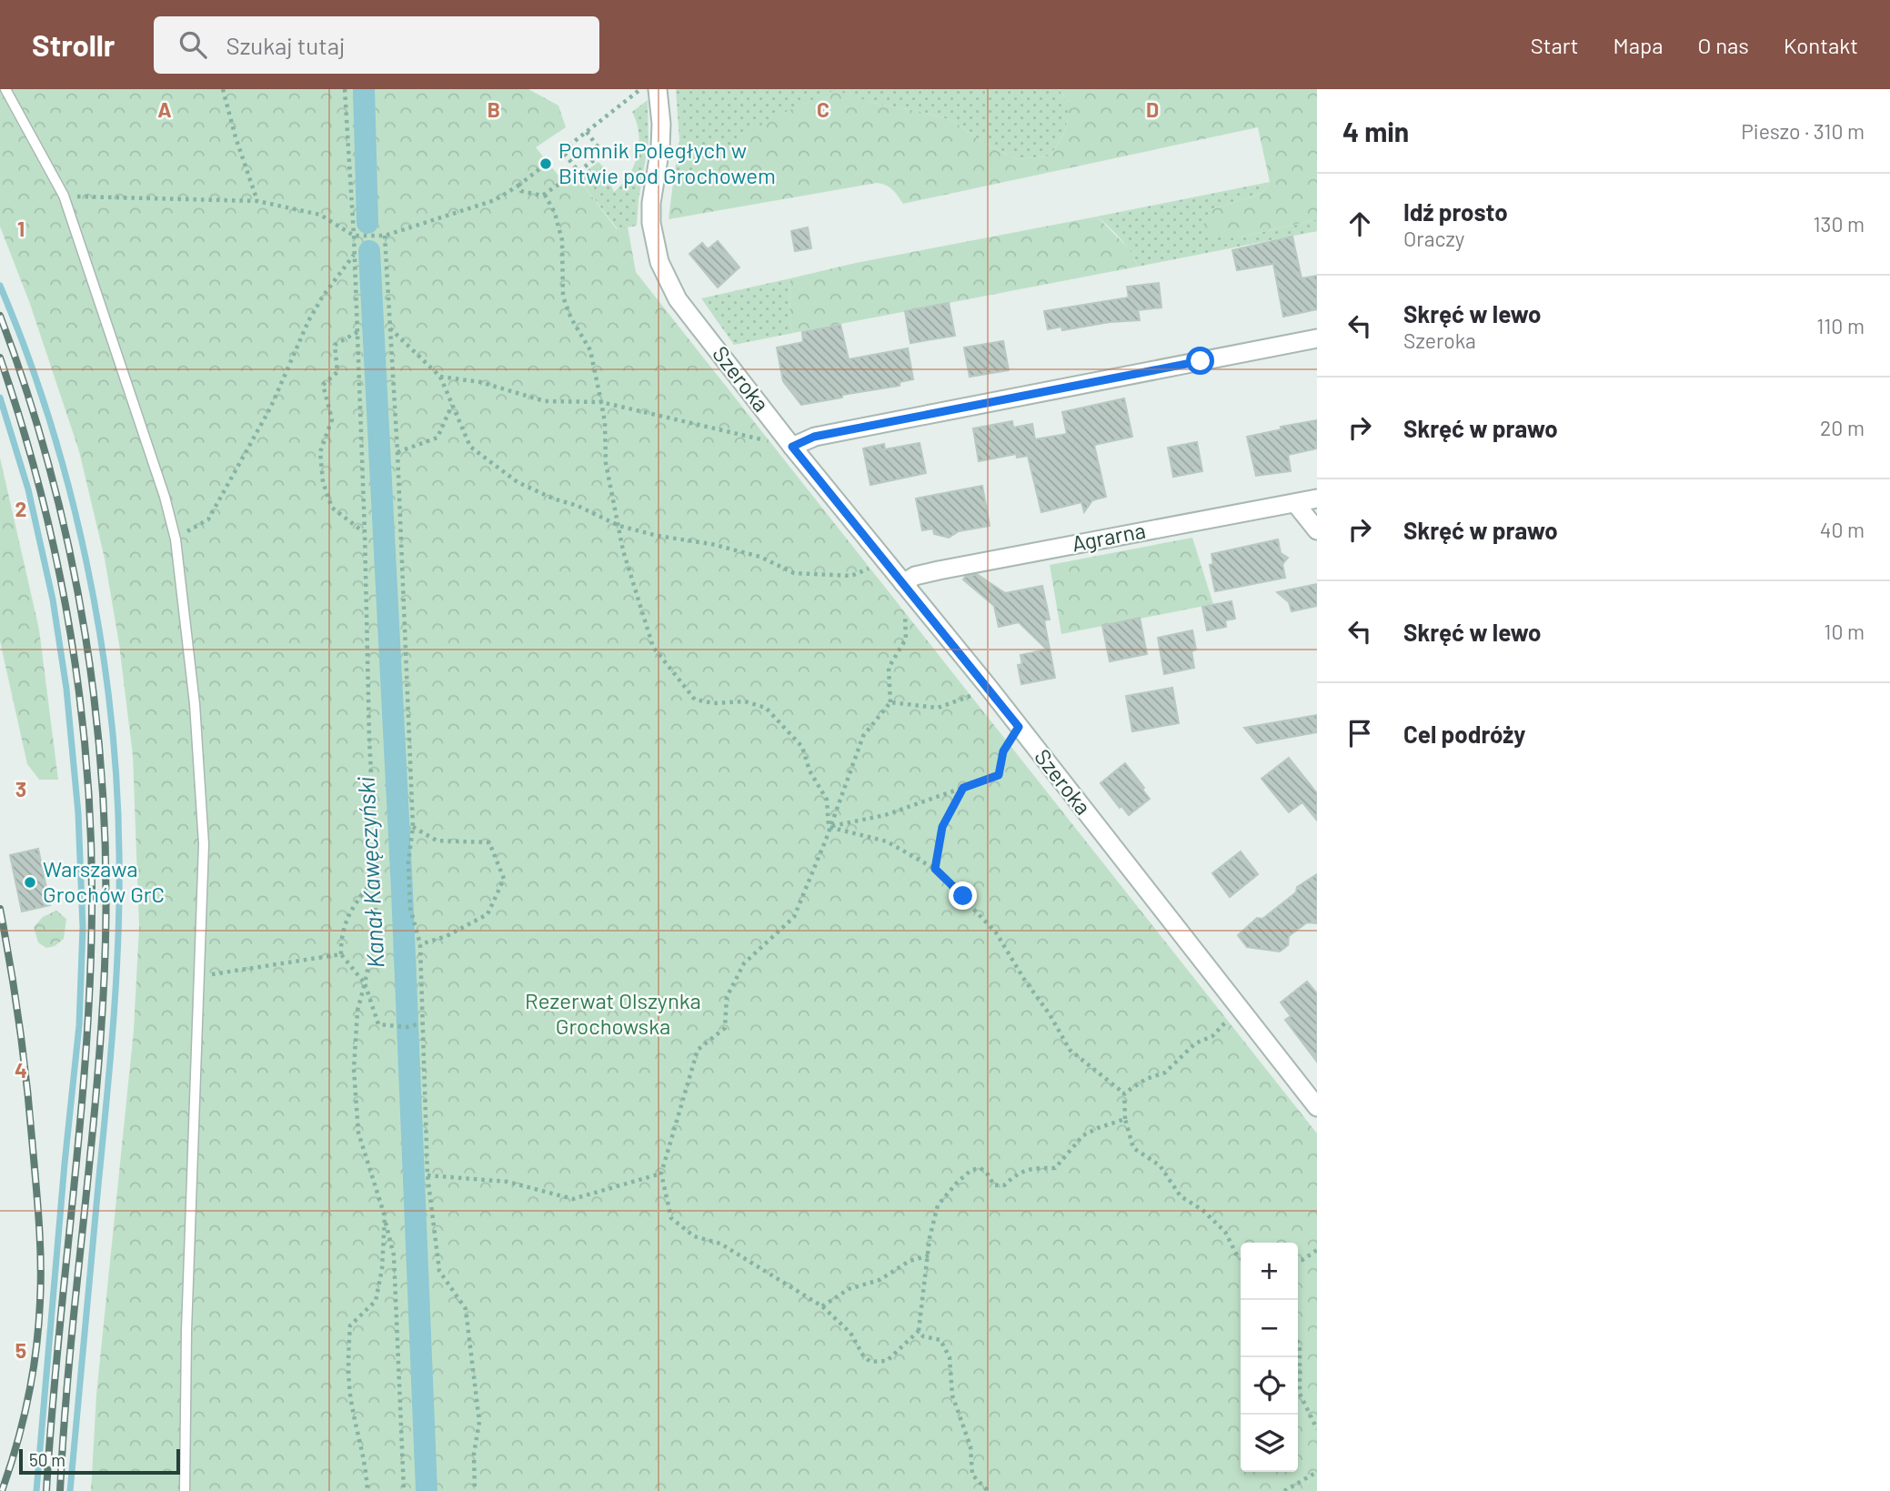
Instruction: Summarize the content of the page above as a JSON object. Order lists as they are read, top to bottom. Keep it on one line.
{"streets":{"street":["Szeroka","Agrarna"]},"crossings":[["Szeroka","Agrarna"]],"water":["Kanał Kawęczyński"],"parks":["Rezerwat Olszynka Grochowska"],"places":["Pomnik Poległych w Bitwie pod Grochowem","Warszawa Grochów GrC"],"scale_bar":"50 m","page":{"header":"Strollr","search":"Szukaj tutaj","nav":["Start","Mapa","O nas","Kontakt"],"heading":["4 min","Pieszo · 310 m"],"list":[["Idź prosto","Oraczy","130 m"],["Skręć w lewo","Szeroka","110 m"],["Skręć w prawo","20 m"],["Skręć w prawo","40 m"],["Skręć w lewo","10 m"],"Cel podróży"],"map_buttons":["+","−"],"scale":"50 m"},"grid":{"columns":["A","B","C","D"],"rows":["1","2","3","4","5"]}}
